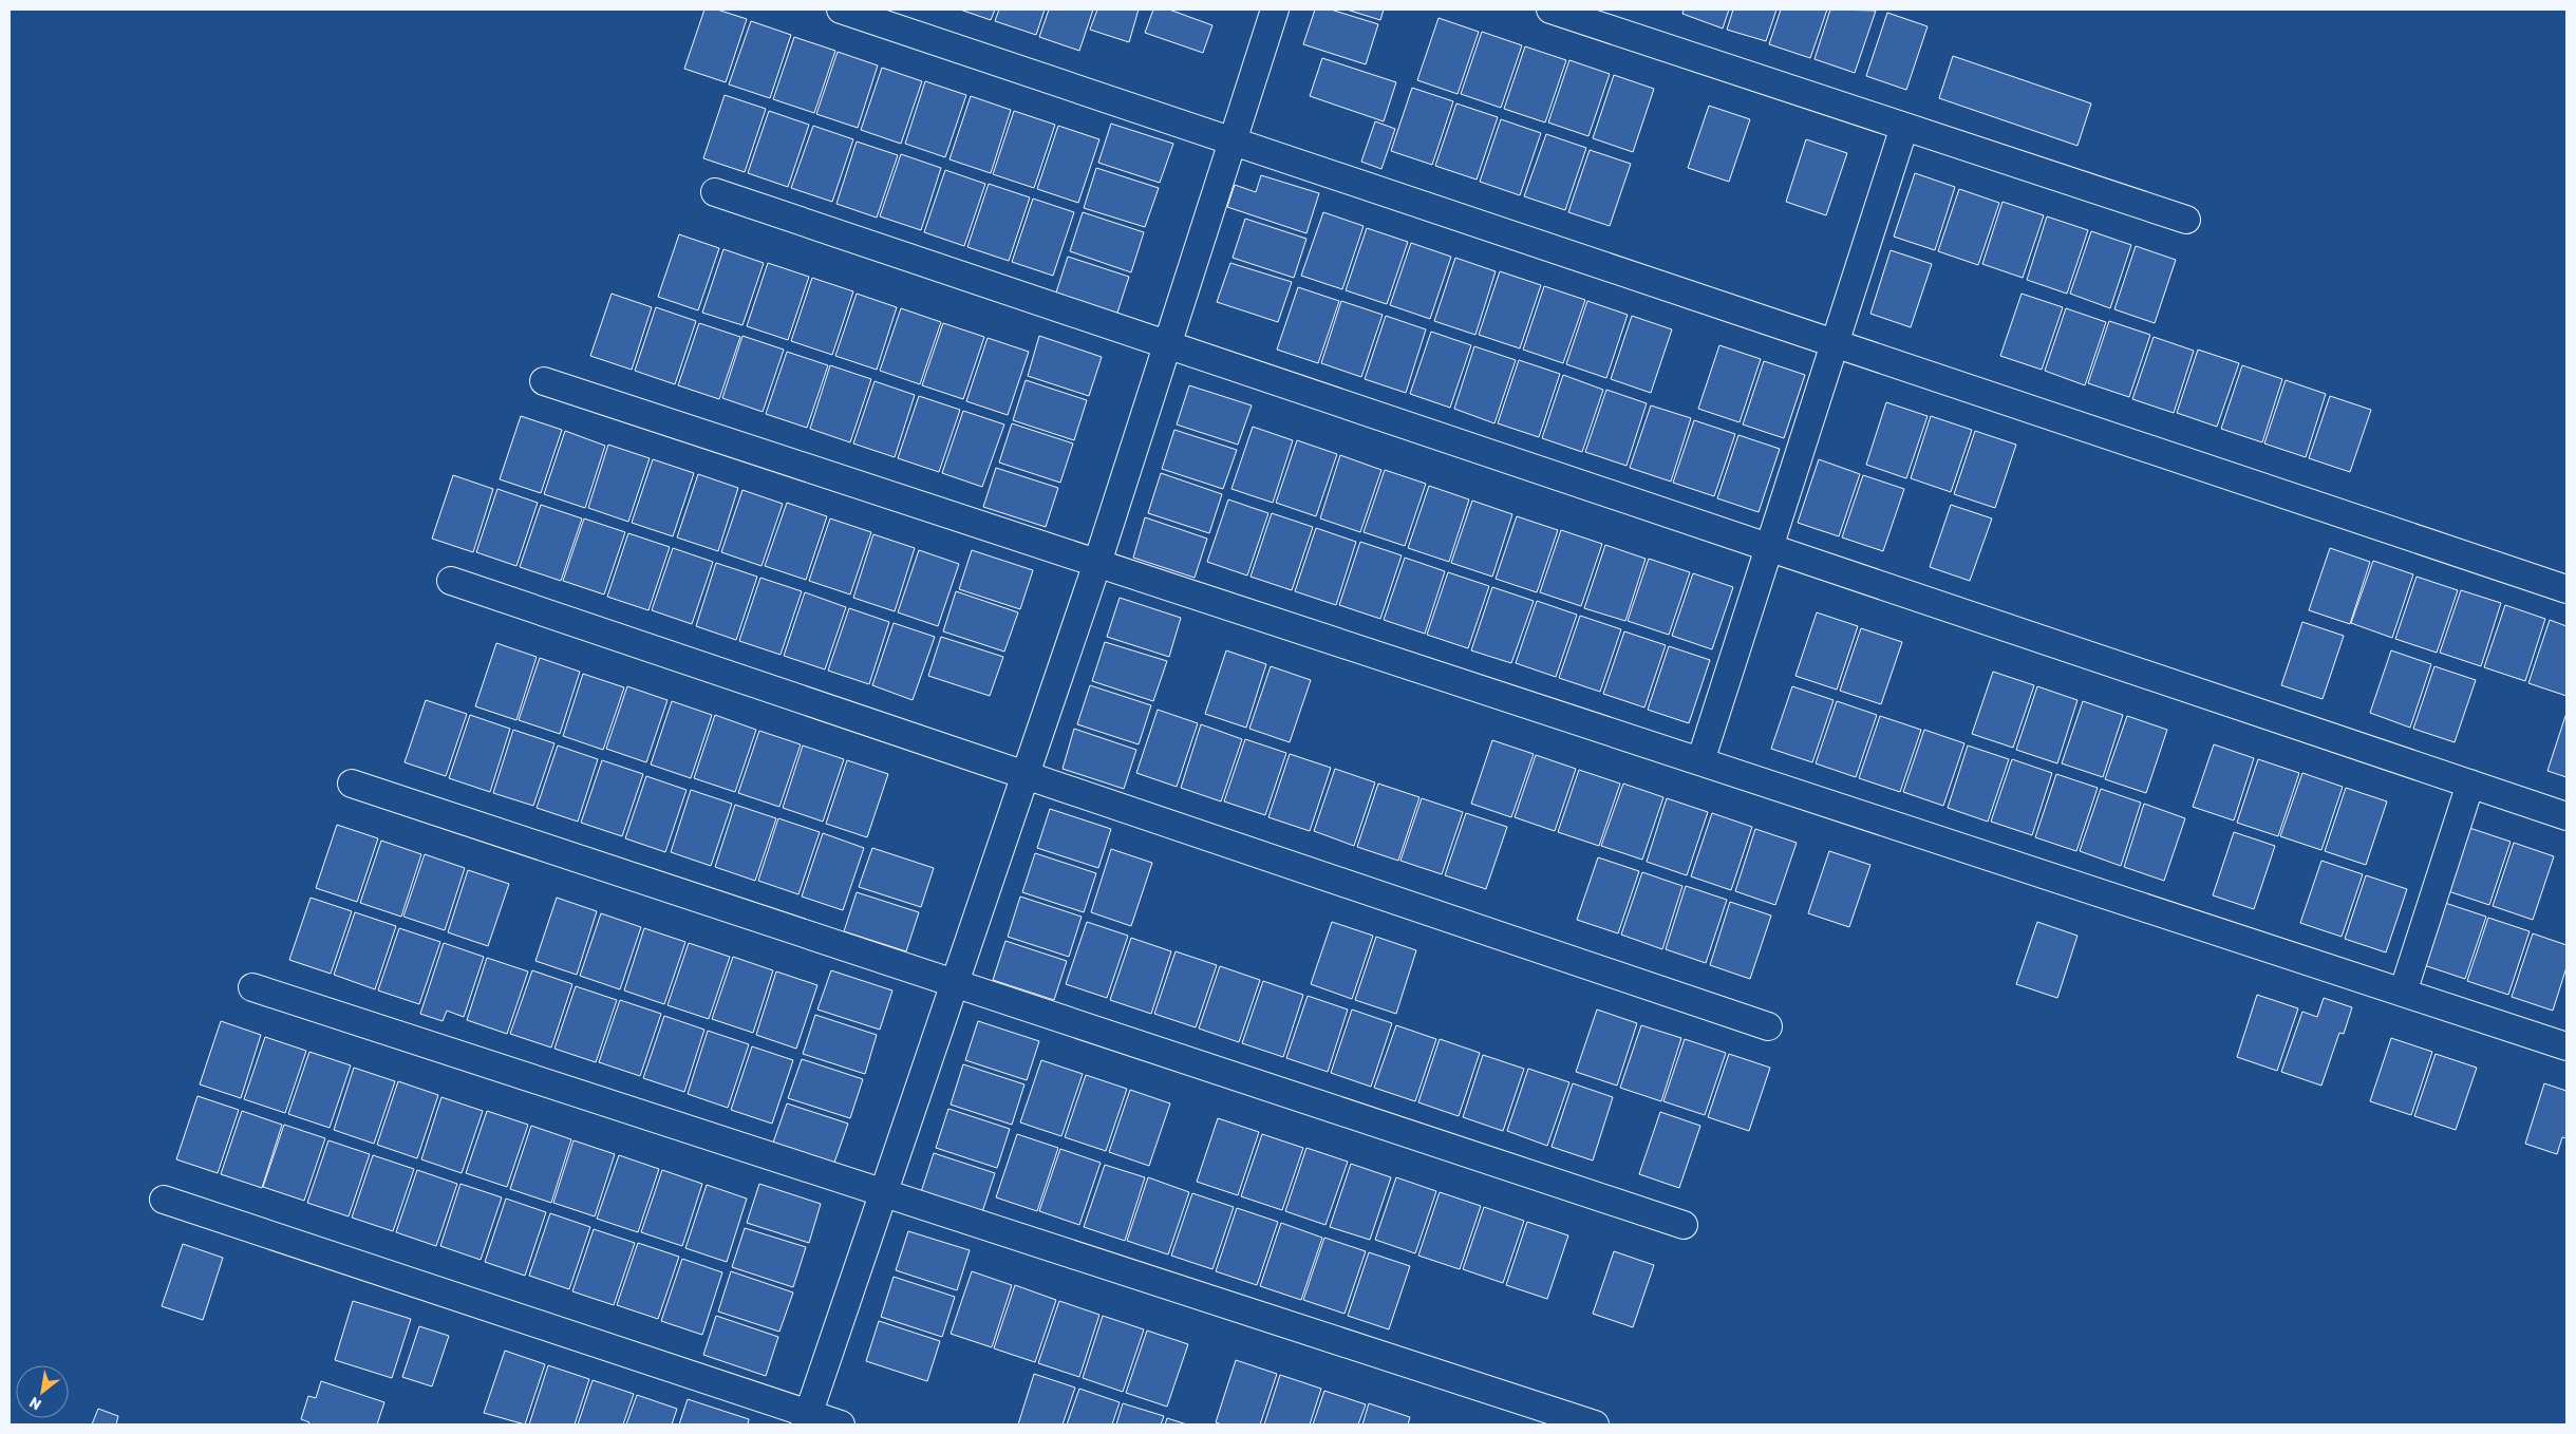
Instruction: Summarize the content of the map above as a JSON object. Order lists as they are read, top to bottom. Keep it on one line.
{"north":"bottom left"}
